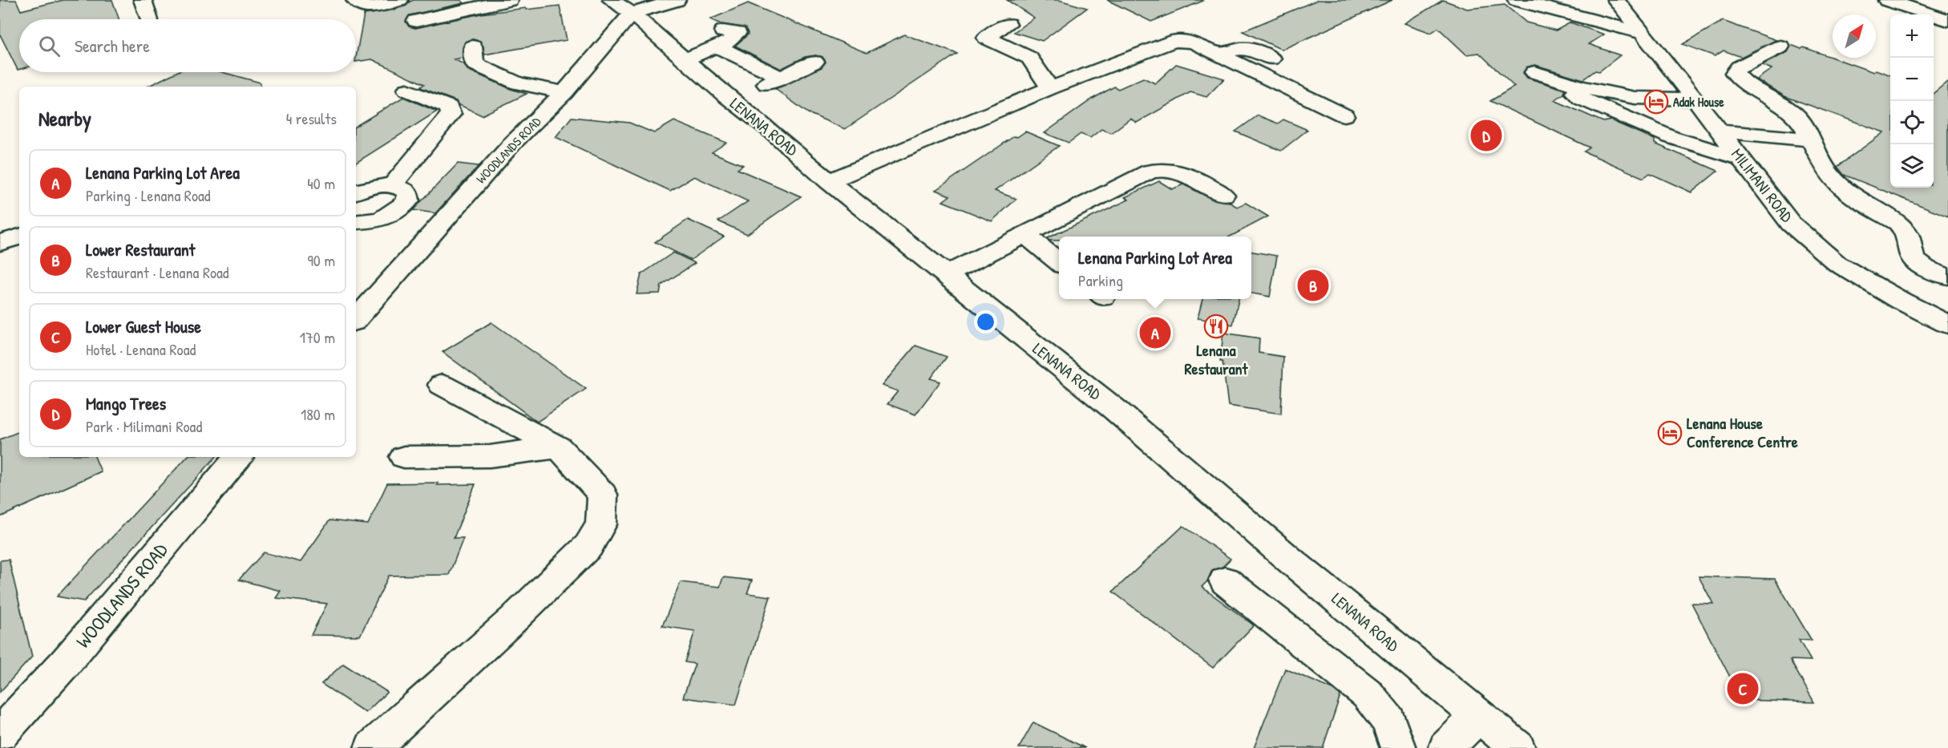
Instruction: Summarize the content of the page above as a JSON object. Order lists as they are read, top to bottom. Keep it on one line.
{"streets":{"street":["LENANA ROAD","WOODLANDS ROAD","MILIMANI ROAD"]},"crossings":[["LENANA ROAD","WOODLANDS ROAD"]],"places":{"hotel":["Adak House","Lenana House Conference Centre"],"restaurant":["Lenana Restaurant"]},"north":"top right","page":{"map_buttons":["+","−"],"search":"Search here","heading":["Nearby","4 results"],"pins":["D","B","A","C"],"list":[{"mark":"A","name":"Lenana Parking Lot Area","note":"Parking · Lenana Road","value":"40 m"},{"mark":"B","name":"Lower Restaurant","note":"Restaurant · Lenana Road","value":"90 m"},{"mark":"C","name":"Lower Guest House","note":"Hotel · Lenana Road","value":"170 m"},{"mark":"D","name":"Mango Trees","note":"Park · Milimani Road","value":"180 m"}],"popup":["Lenana Parking Lot Area","Parking"]}}
